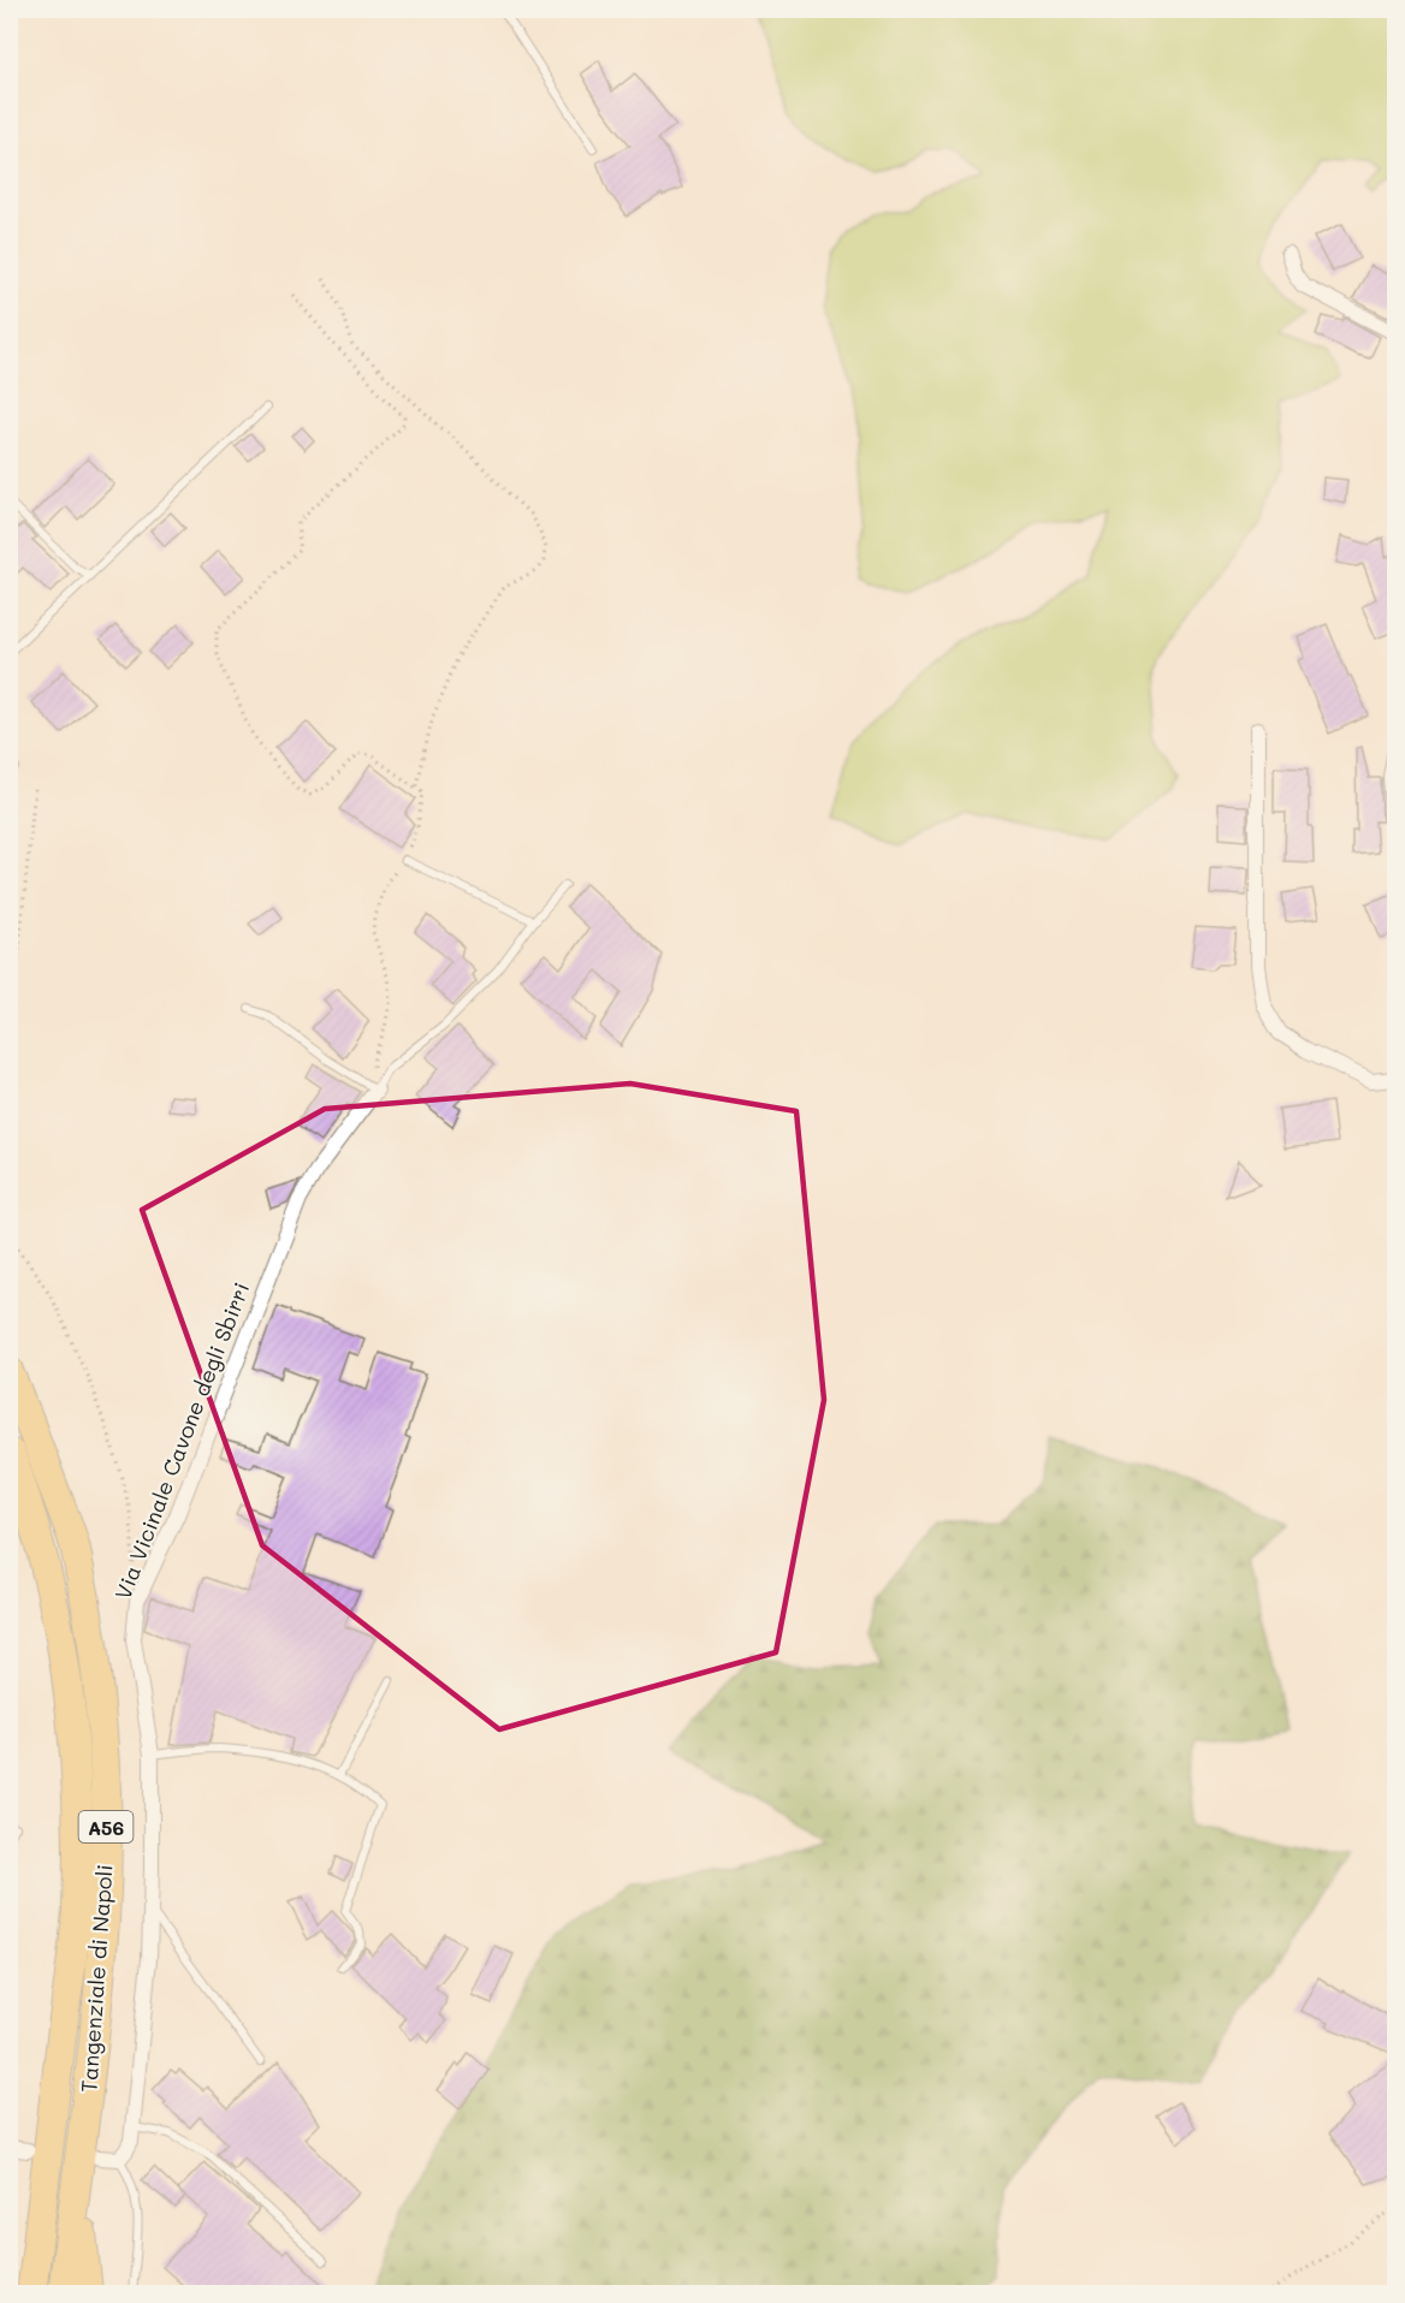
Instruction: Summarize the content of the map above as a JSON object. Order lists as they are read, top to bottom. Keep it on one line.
{"streets":{"highway":["A56","Tangenziale di Napoli"],"street":["Via Vicinale Cavone degli Sbirri"]}}
